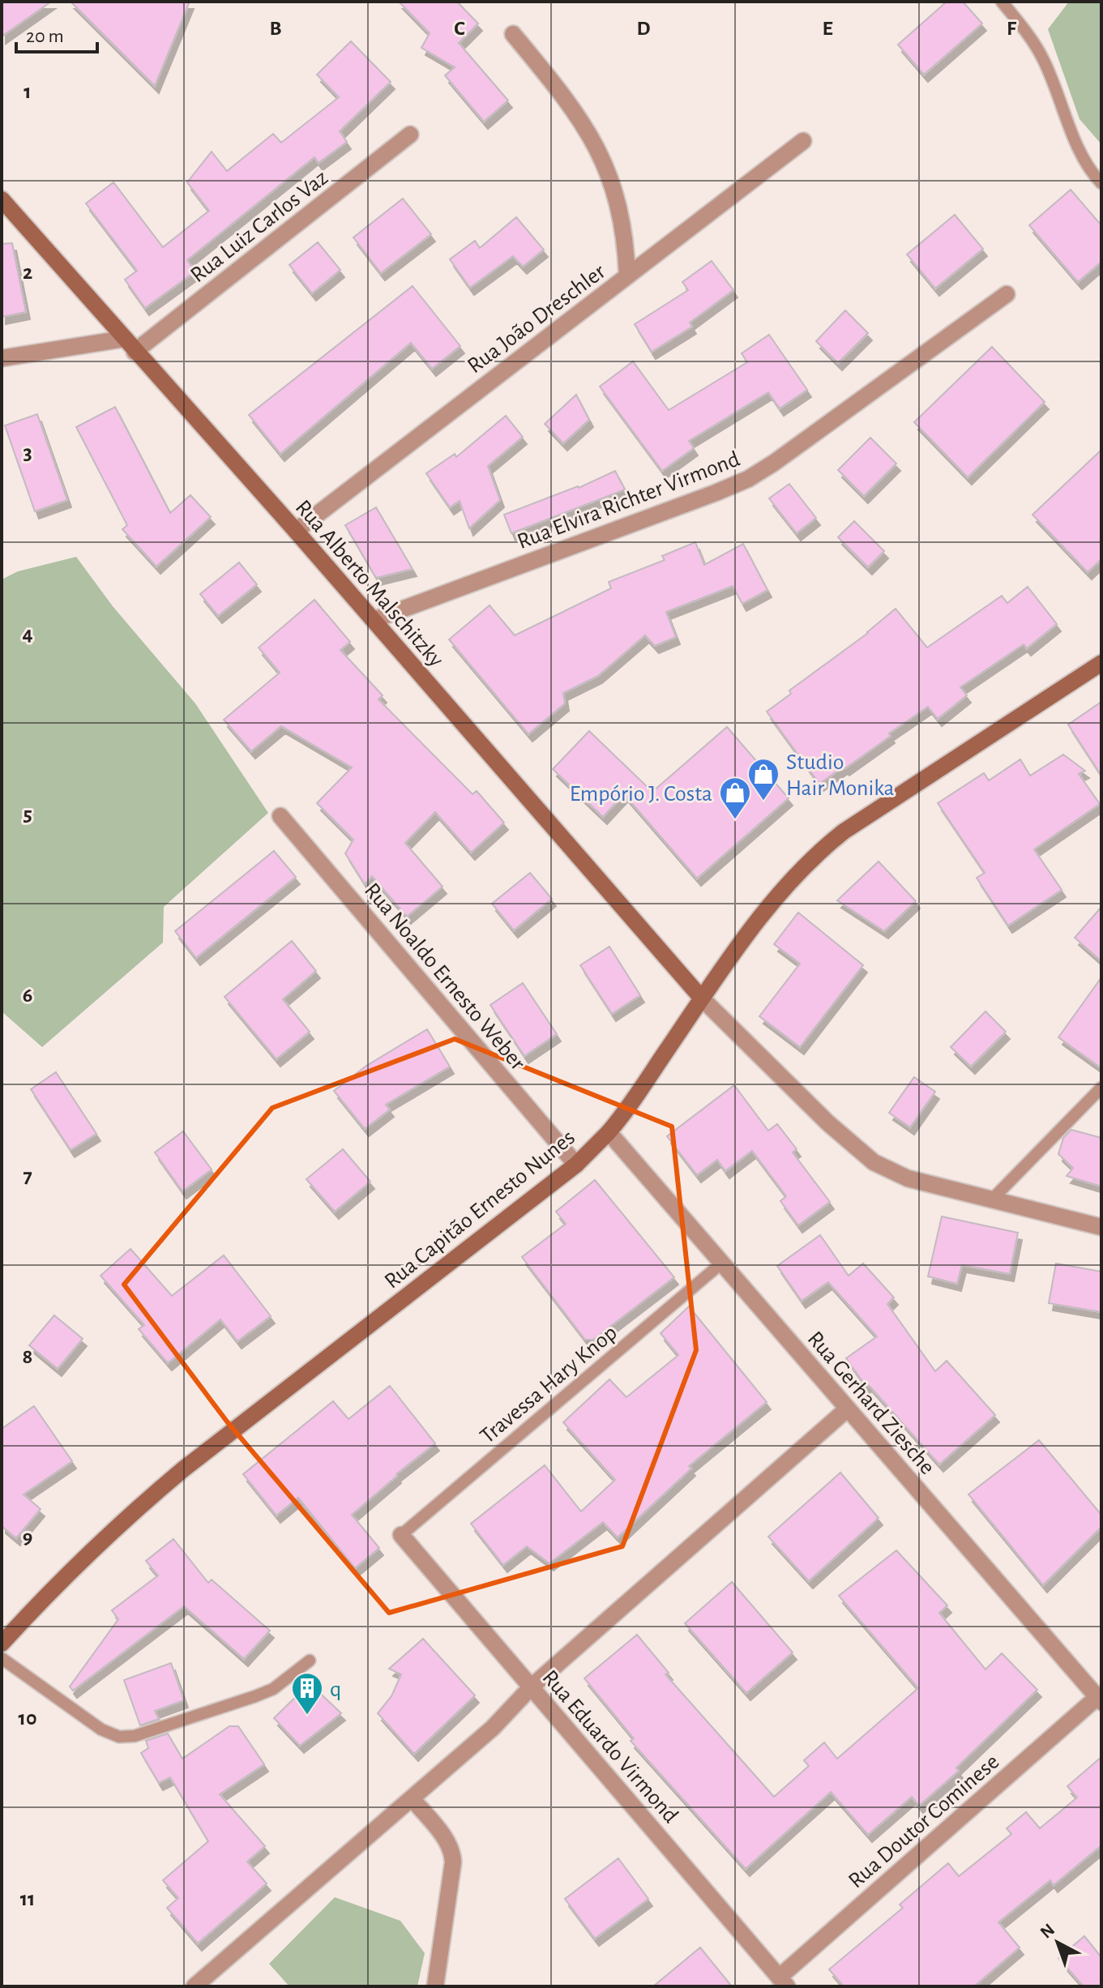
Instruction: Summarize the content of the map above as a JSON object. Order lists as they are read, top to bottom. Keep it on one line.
{"streets":{"main road":["Rua Alberto Malschitzky","Rua Capitão Ernesto Nunes"],"street":["Rua Luiz Carlos Vaz","Rua João Dreschler","Rua Elvira Richter Virmond","Rua Noaldo Ernesto Weber","Rua Gerhard Ziesche","Rua Eduardo Virmond","Rua Doutor Cominese"],"lane":["Travessa Hary Knop"]},"crossings":[["Rua Luiz Carlos Vaz","Rua Alberto Malschitzky"],["Rua João Dreschler","Rua Alberto Malschitzky"],["Rua Elvira Richter Virmond","Rua Alberto Malschitzky"],["Rua Alberto Malschitzky","Rua Capitão Ernesto Nunes"],["Rua Noaldo Ernesto Weber","Rua Capitão Ernesto Nunes"],["Rua Capitão Ernesto Nunes","Rua Gerhard Ziesche"],["Travessa Hary Knop","Rua Gerhard Ziesche"],["Travessa Hary Knop","Rua Eduardo Virmond"],["Rua Gerhard Ziesche","Rua Doutor Cominese"],["Rua Eduardo Virmond","Rua Doutor Cominese"]],"places":{"shop":["Studio Hair Monika","Empório J. Costa"],"building":["q"]},"scale_bar":"20 m","north":"top left","grid":{"columns":["B","C","D","E","F"],"rows":["1","2","3","4","5","6","7","8","9","10","11"]}}
